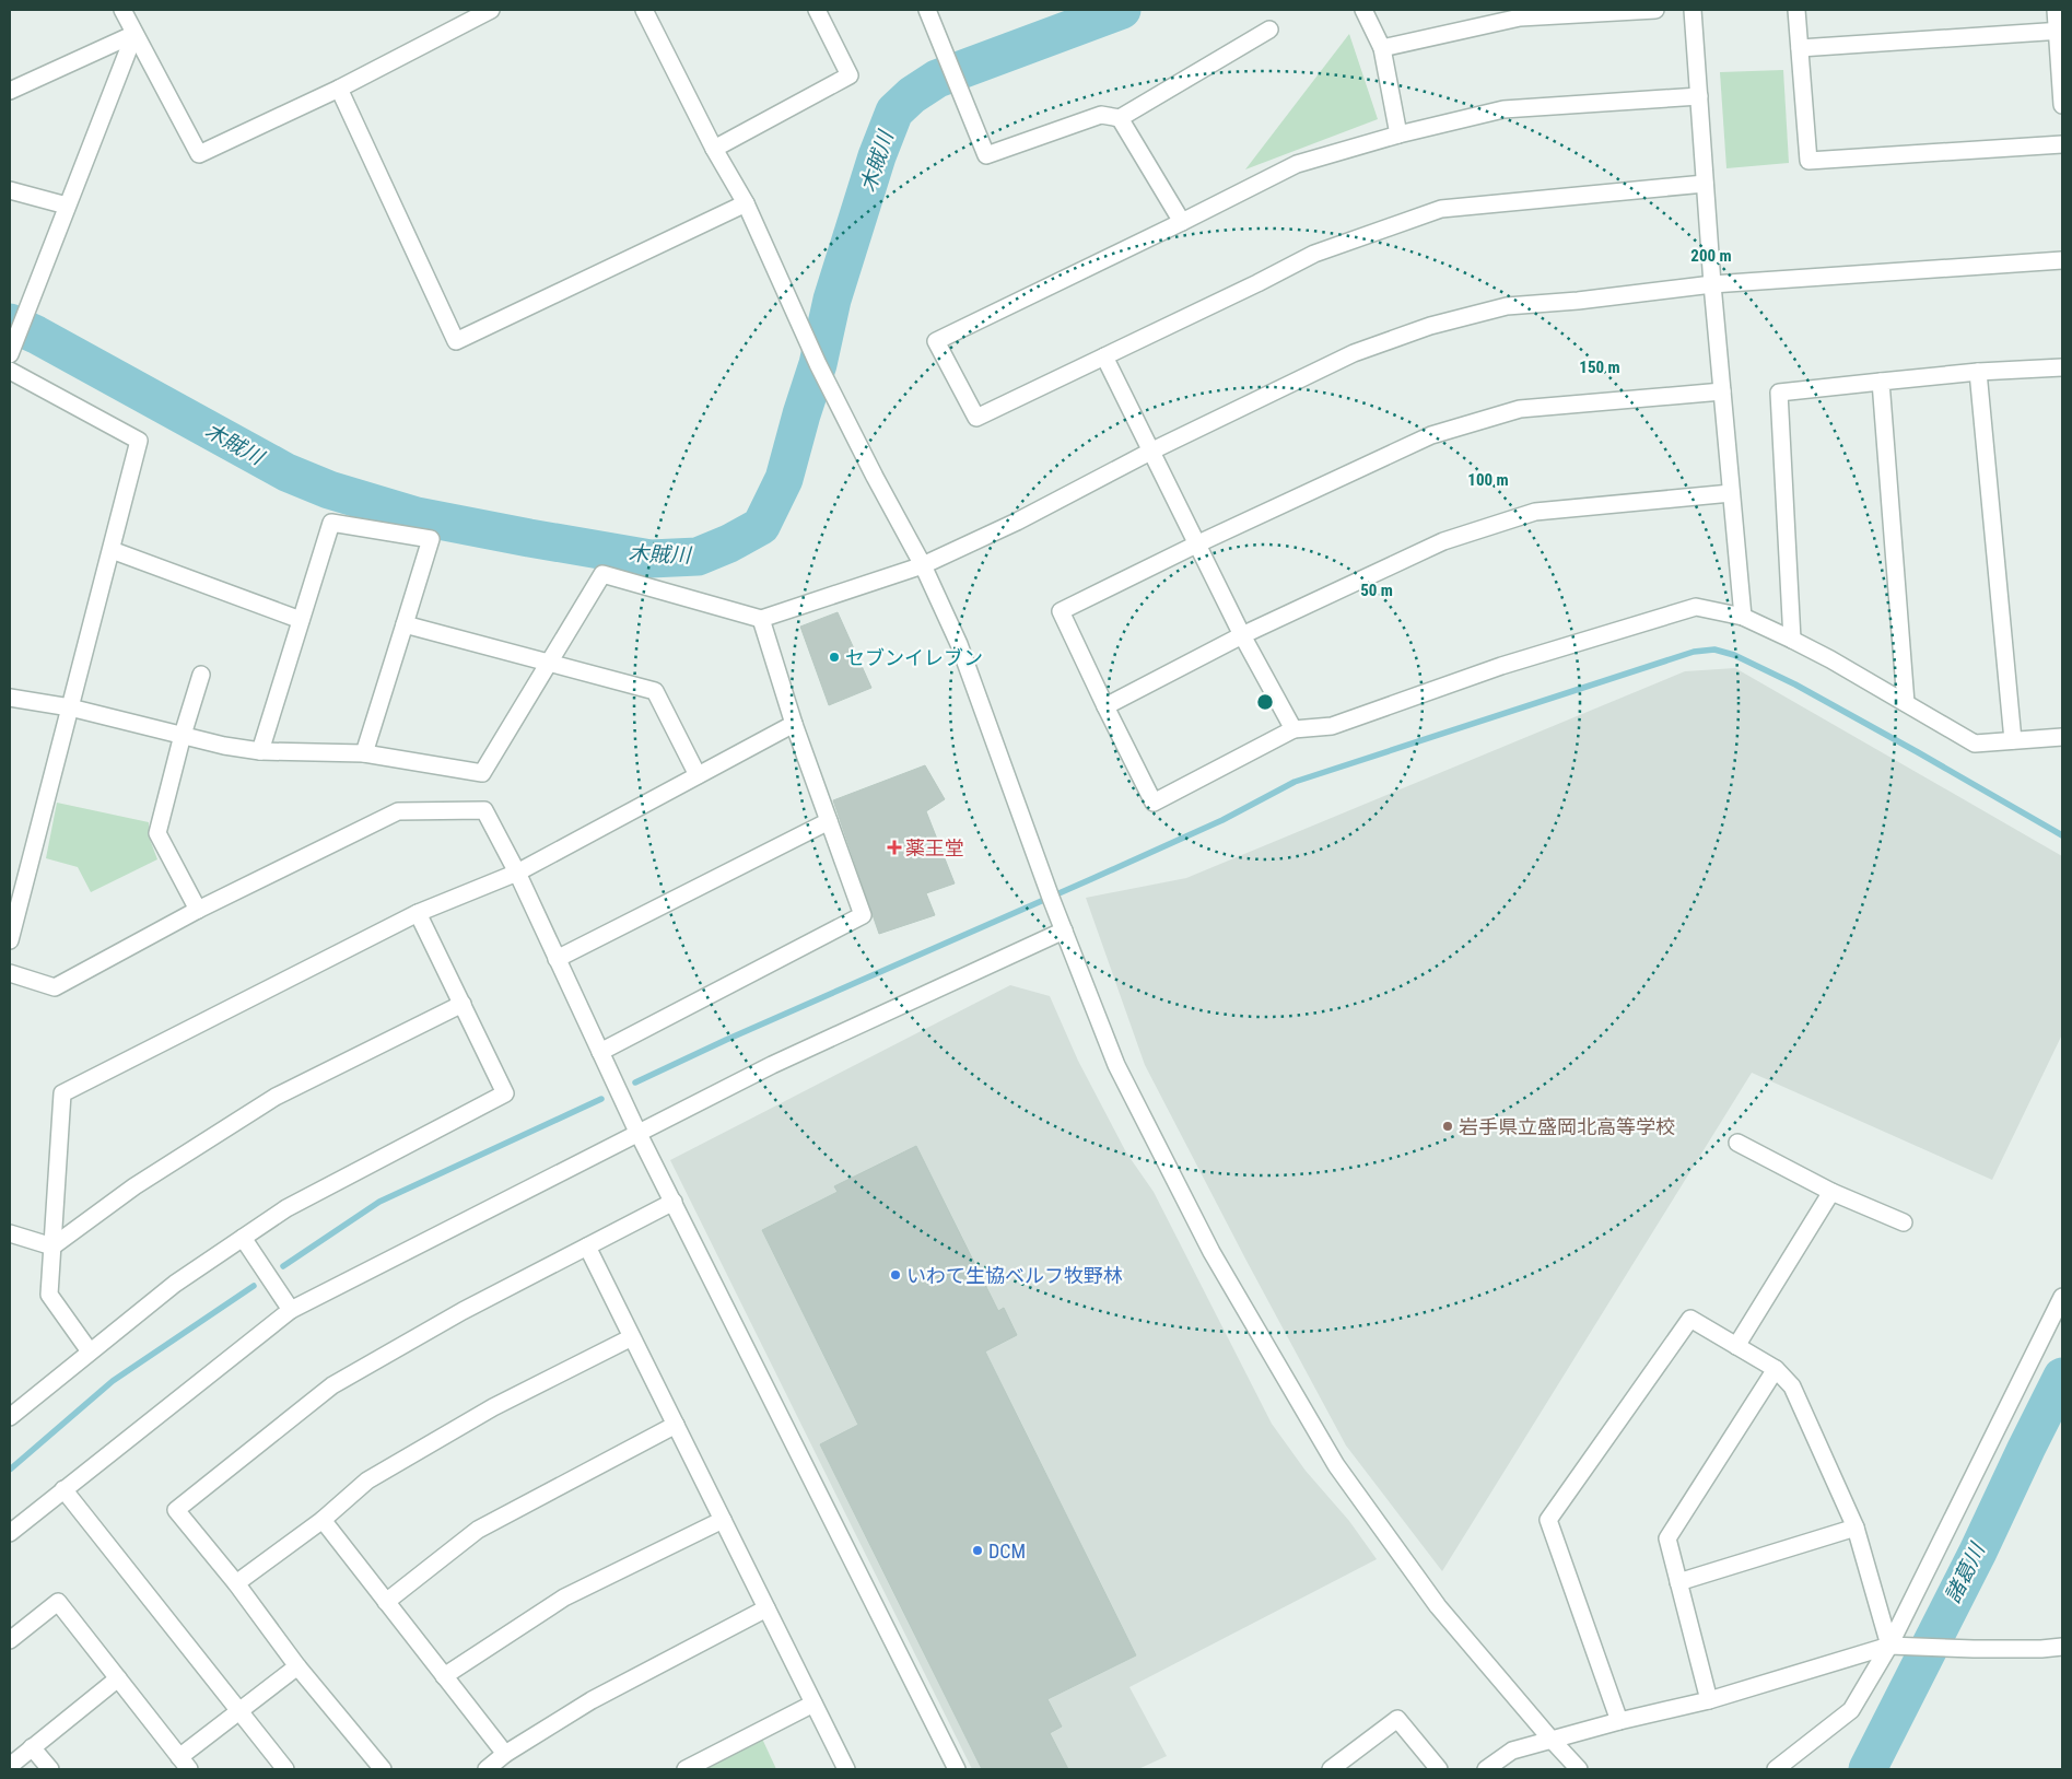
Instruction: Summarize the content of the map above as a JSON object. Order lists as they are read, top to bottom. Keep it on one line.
{"water":["木賊川","諸葛川"],"places":{"other":["セブンイレブン","岩手県立盛岡北高等学校","いわて生協ベルフ牧野林","DCM"],"health":["薬王堂"]},"rings":["200 m","150 m","100 m","50 m"]}
